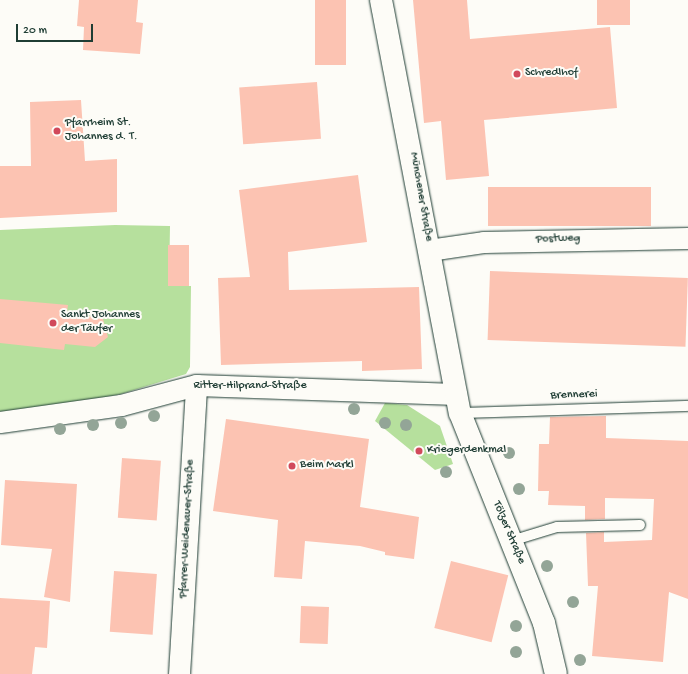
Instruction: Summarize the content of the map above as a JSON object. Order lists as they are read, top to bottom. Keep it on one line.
{"streets":{"main road":["Münchener Straße","Tölzer Straße"],"street":["Postweg","Ritter-Hilprand-Straße","Pfarrer-Weidenauer-Straße"],"lane":["Brennerei"]},"crossings":[["Münchener Straße","Postweg"],["Münchener Straße","Ritter-Hilprand-Straße"],["Münchener Straße","Brennerei"],["Münchener Straße","Tölzer Straße"],["Ritter-Hilprand-Straße","Brennerei"],["Ritter-Hilprand-Straße","Pfarrer-Weidenauer-Straße"],["Ritter-Hilprand-Straße","Tölzer Straße"],["Brennerei","Tölzer Straße"]],"places":["Schredlhof","Pfarrheim St. Johannes d. T.","Sankt Johannes der Täufer","Kriegerdenkmal","Beim Markl"],"scale_bar":"20 m"}
